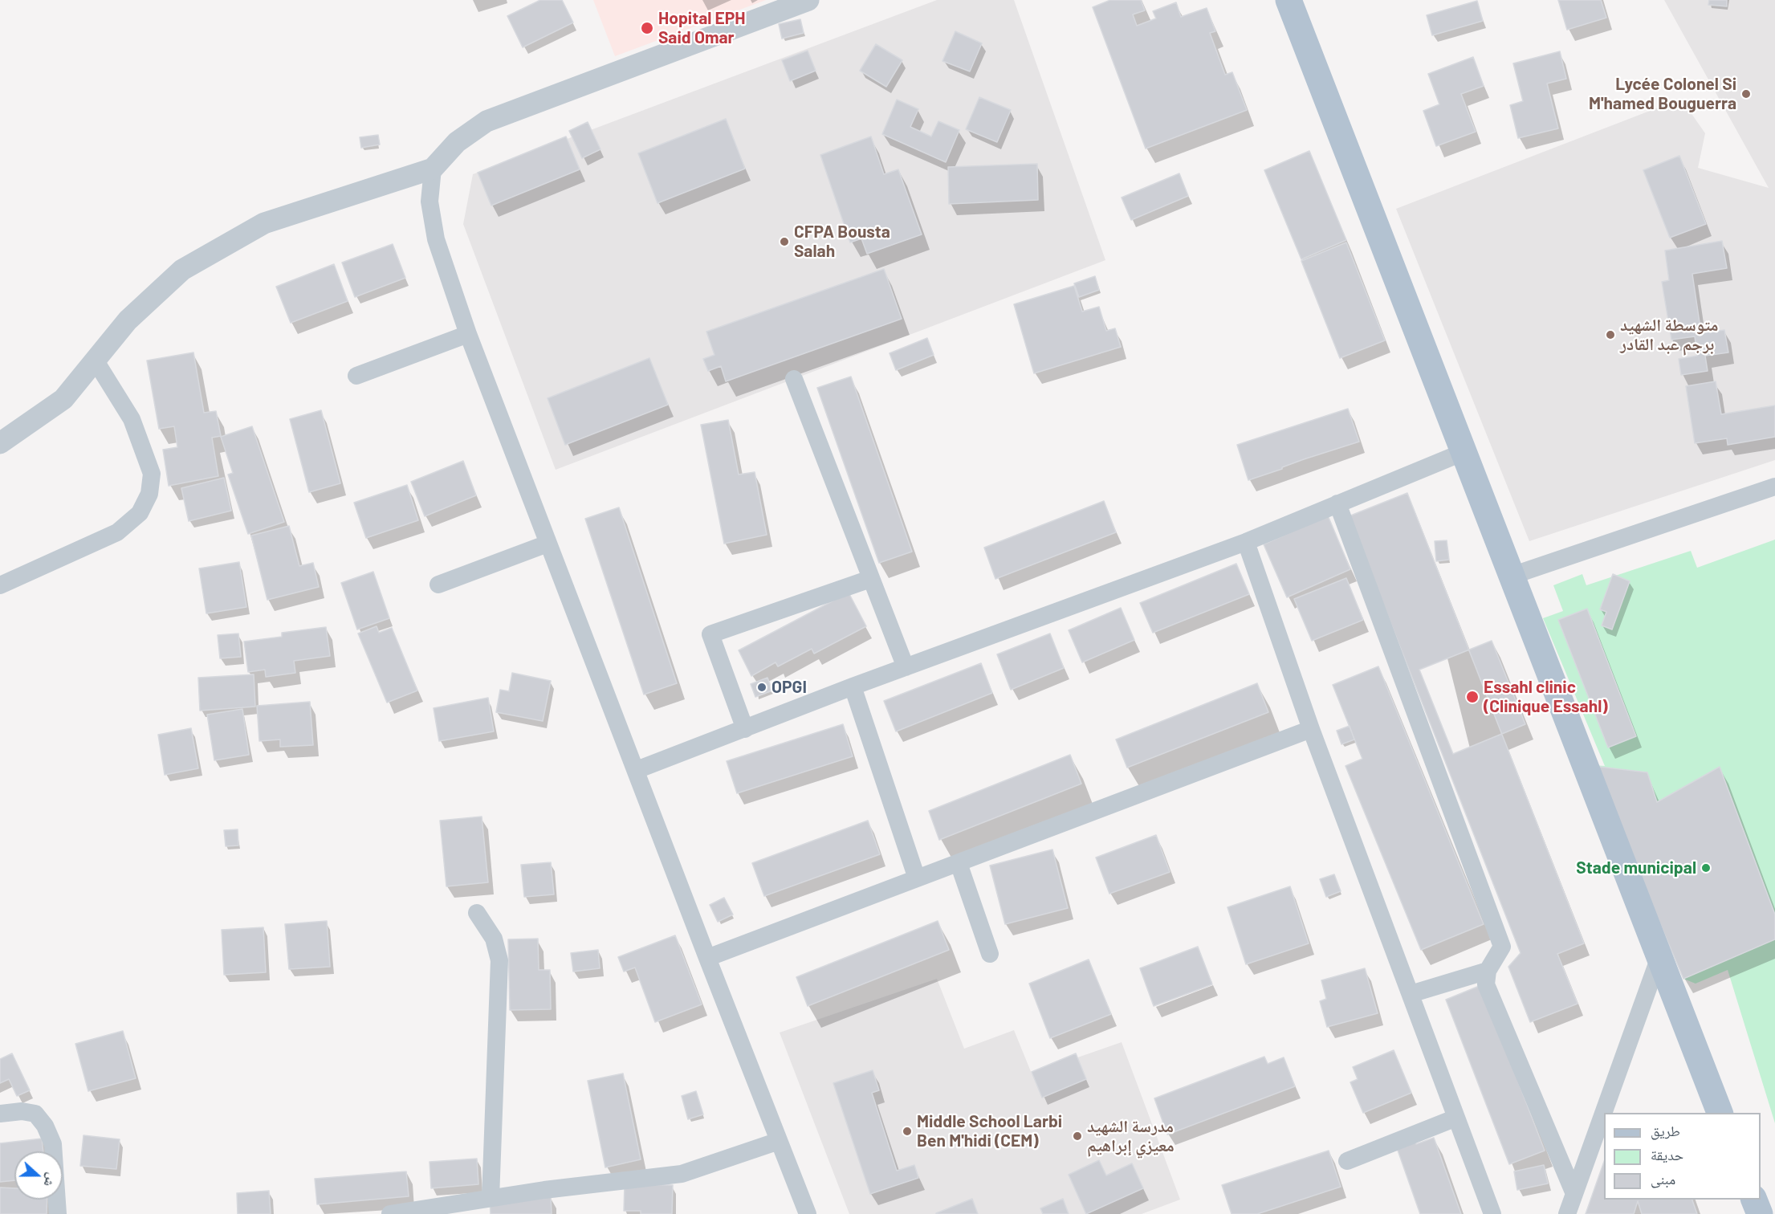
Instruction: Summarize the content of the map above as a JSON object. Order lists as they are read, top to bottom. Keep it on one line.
{"places":["Hopital EPH Said Omar","Lycée Colonel Si M'hamed Bouguerra","CFPA Bousta Salah","متوسطة الشهيد برجم عبد القادر","OPGI","Essahl clinic (Clinique Essahl)","Stade municipal","Middle School Larbi Ben M'hidi (CEM)","مدرسة الشهيد معيزي إبراهيم"],"legend":["طريق","حديقة","مبنى"],"north":"right"}
